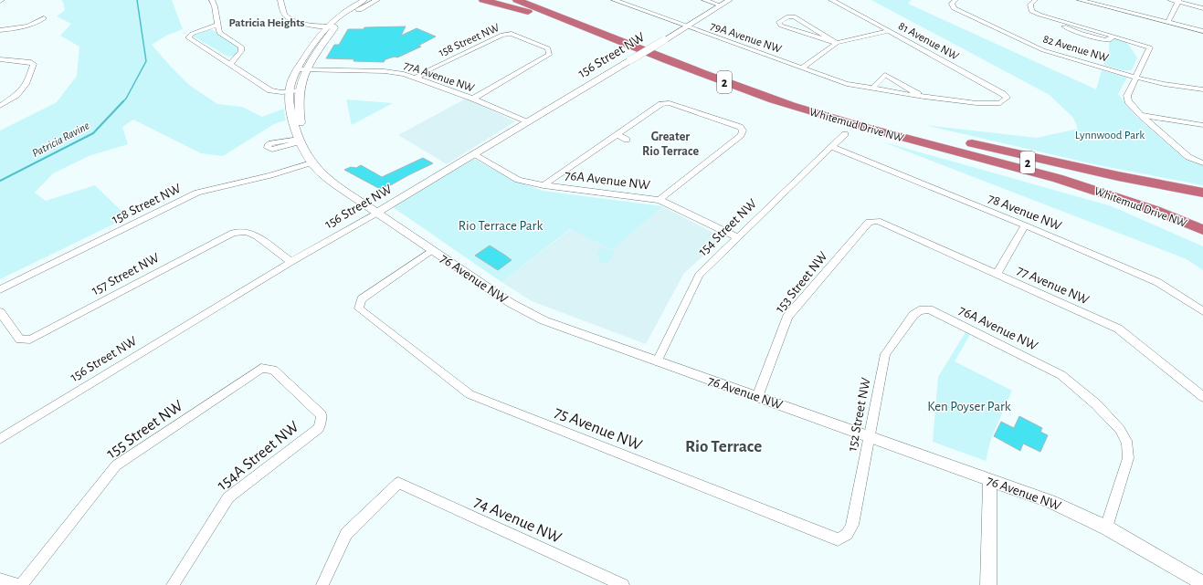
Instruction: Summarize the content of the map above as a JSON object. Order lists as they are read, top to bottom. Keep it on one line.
{"streets":{"highway":["2","Whitemud Drive NW"],"street":["79A Avenue NW","158 Street NW","81 Avenue NW","82 Avenue NW","156 Street NW","77A Avenue NW","76A Avenue NW","78 Avenue NW","154 Street NW","157 Street NW","76 Avenue NW","153 Street NW","77 Avenue NW","152 Street NW","75 Avenue NW","155 Street NW","154A Street NW","74 Avenue NW"]},"crossings":[["79A Avenue NW","81 Avenue NW"],["79A Avenue NW","156 Street NW"],["158 Street NW","77A Avenue NW"],["158 Street NW","76 Avenue NW"],["156 Street NW","77A Avenue NW"],["156 Street NW","76A Avenue NW"],["156 Street NW","157 Street NW"],["156 Street NW","76 Avenue NW"],["76A Avenue NW","154 Street NW"],["76A Avenue NW","76 Avenue NW"],["76A Avenue NW","152 Street NW"],["78 Avenue NW","154 Street NW"],["154 Street NW","76 Avenue NW"],["76 Avenue NW","153 Street NW"],["76 Avenue NW","152 Street NW"],["76 Avenue NW","75 Avenue NW"],["153 Street NW","77 Avenue NW"],["152 Street NW","75 Avenue NW"],["155 Street NW","154A Street NW"]],"districts":["Patricia Heights","Greater Rio Terrace","Rio Terrace"],"water":["Patricia Ravine"],"parks":["Lynnwood Park","Rio Terrace Park","Ken Poyser Park"]}
